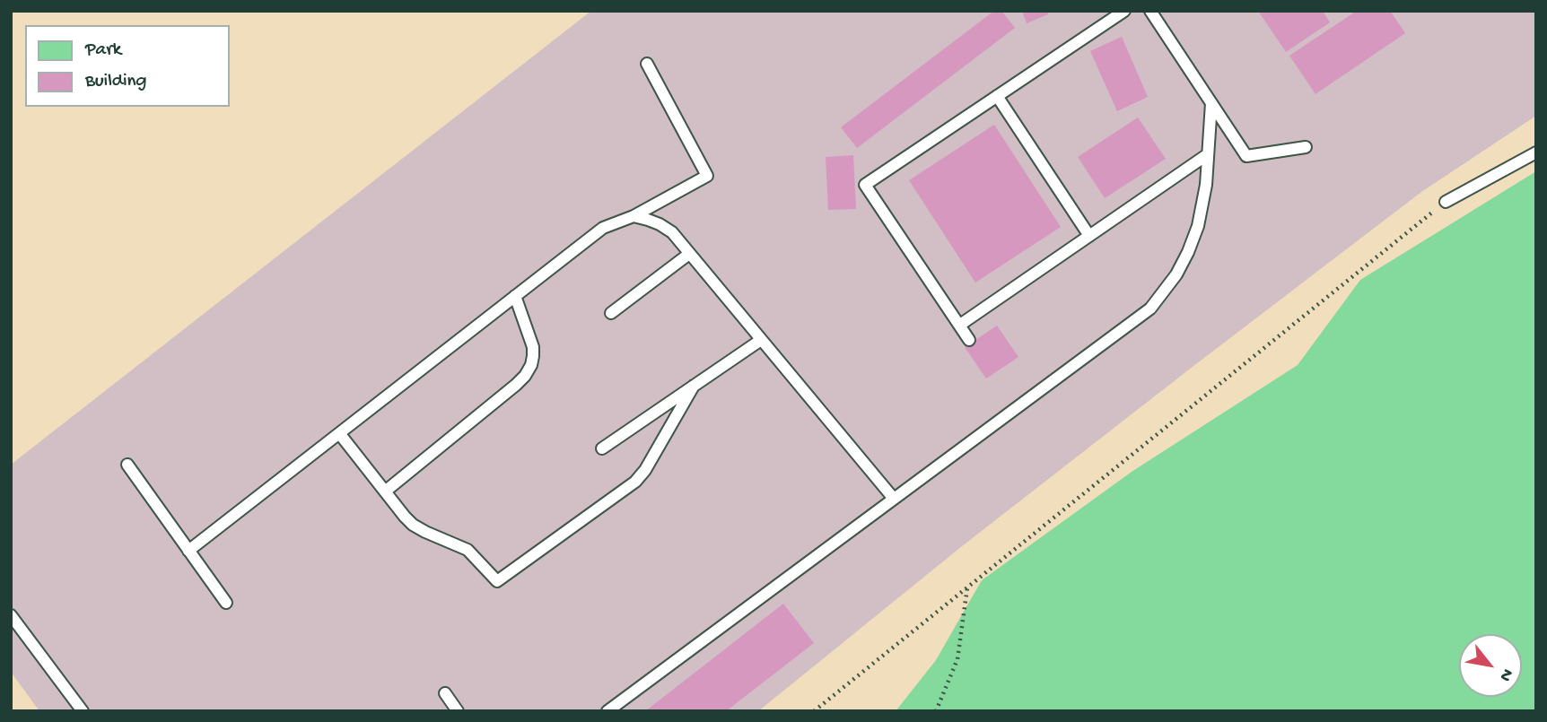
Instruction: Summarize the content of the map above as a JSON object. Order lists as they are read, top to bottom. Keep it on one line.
{"legend":["Park","Building"],"north":"bottom right"}
